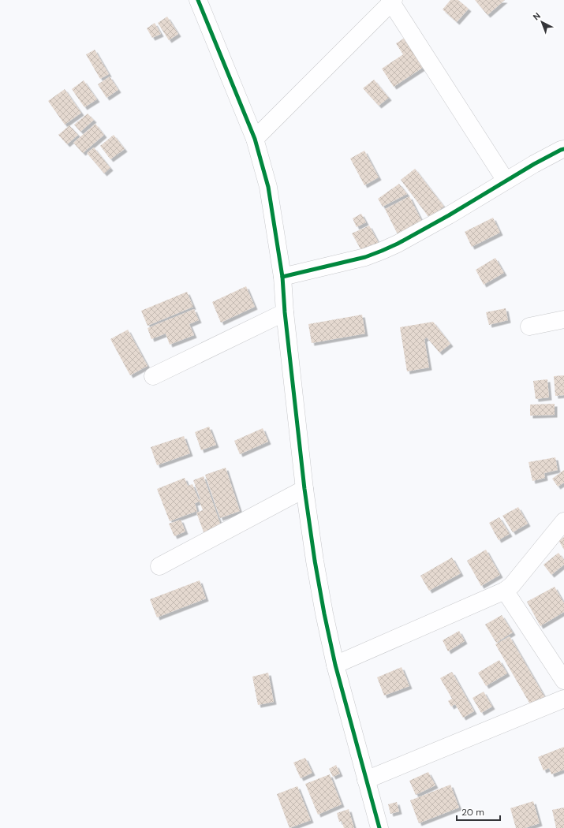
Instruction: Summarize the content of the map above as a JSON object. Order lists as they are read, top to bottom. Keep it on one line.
{"scale_bar":"20 m","north":"top left"}
